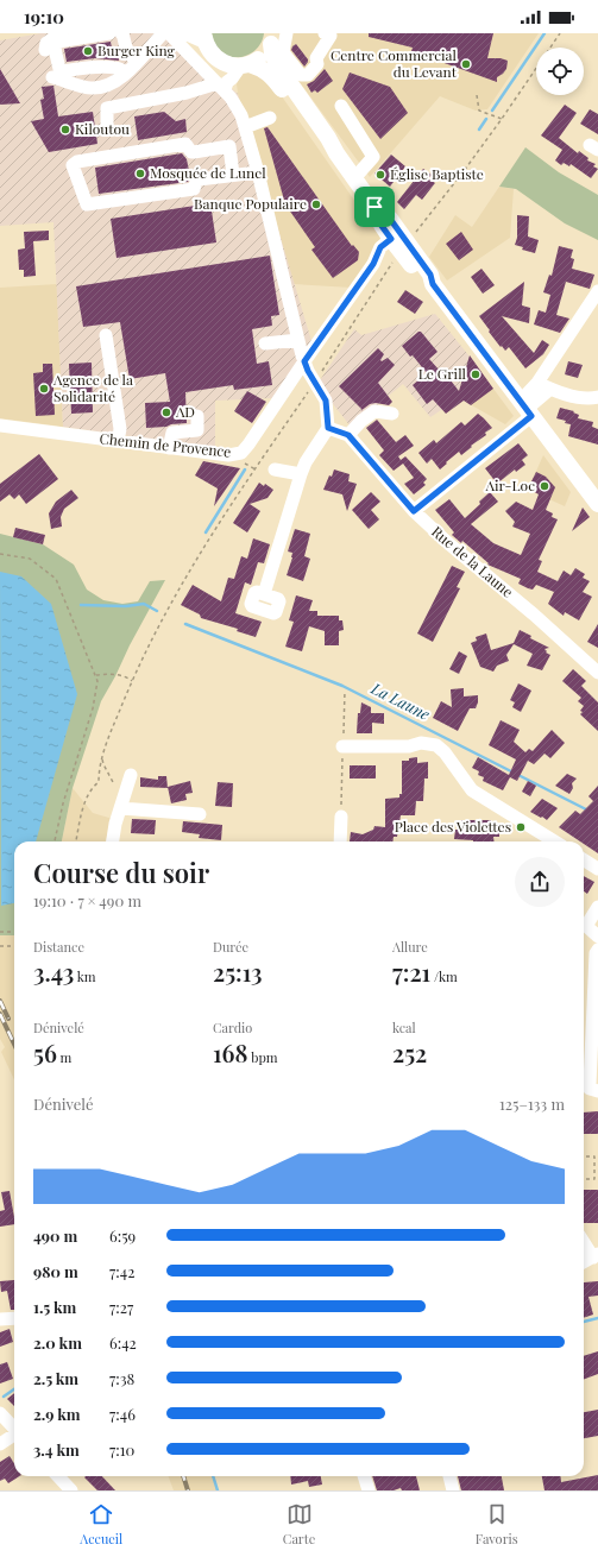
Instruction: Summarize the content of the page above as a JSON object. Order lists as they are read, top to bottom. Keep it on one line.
{"streets":{"street":["Chemin de Provence","Rue de la Laune"]},"water":["La Laune"],"places":["Burger King","Centre Commercial du Levant","Kiloutou","Mosquée de Lunel","Église Baptiste","Banque Populaire","Le Grill","Agence de la Solidarité","AD","Air-Loc","Place des Violettes"],"page":{"status":"19:10","heading":["Course du soir","19:10 · 7 × 490 m"],"stats":[["Distance","3.43 km"],["Durée","25:13"],["Allure","7:21 /km"],["Dénivelé","56 m"],["Cardio","168 bpm"],["kcal","252"]],"chart":["Dénivelé","125–133 m"],"list":[{"name":"490 m","note":"6:59"},{"name":"980 m","note":"7:42"},{"name":"1.5 km","note":"7:27"},{"name":"2.0 km","note":"6:42"},{"name":"2.5 km","note":"7:38"},{"name":"2.9 km","note":"7:46"},{"name":"3.4 km","note":"7:10"}],"tabs":["Accueil","Carte","Favoris"]}}
